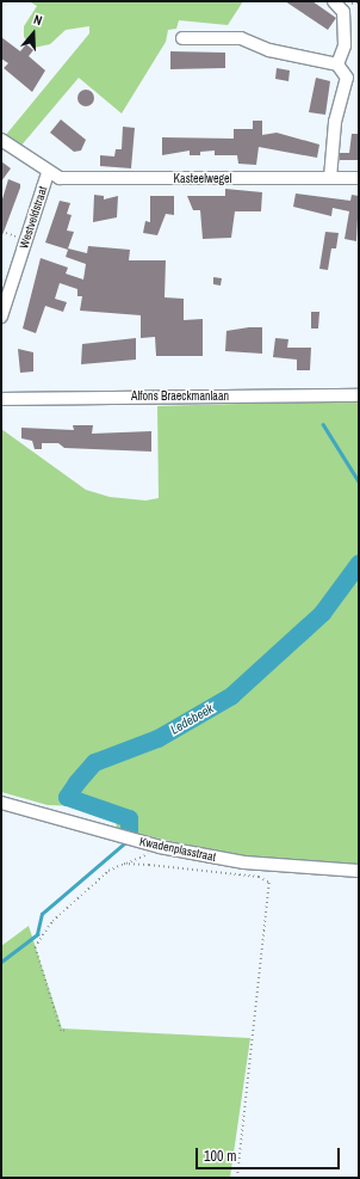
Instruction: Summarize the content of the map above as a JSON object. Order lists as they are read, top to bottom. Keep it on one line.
{"streets":{"street":["Kasteelwegel","Westveldstraat","Alfons Braeckmanlaan","Kwadenplasstraat"]},"crossings":[["Kasteelwegel","Westveldstraat"]],"water":["Ledebeek"],"scale_bar":"100 m","north":"top"}
